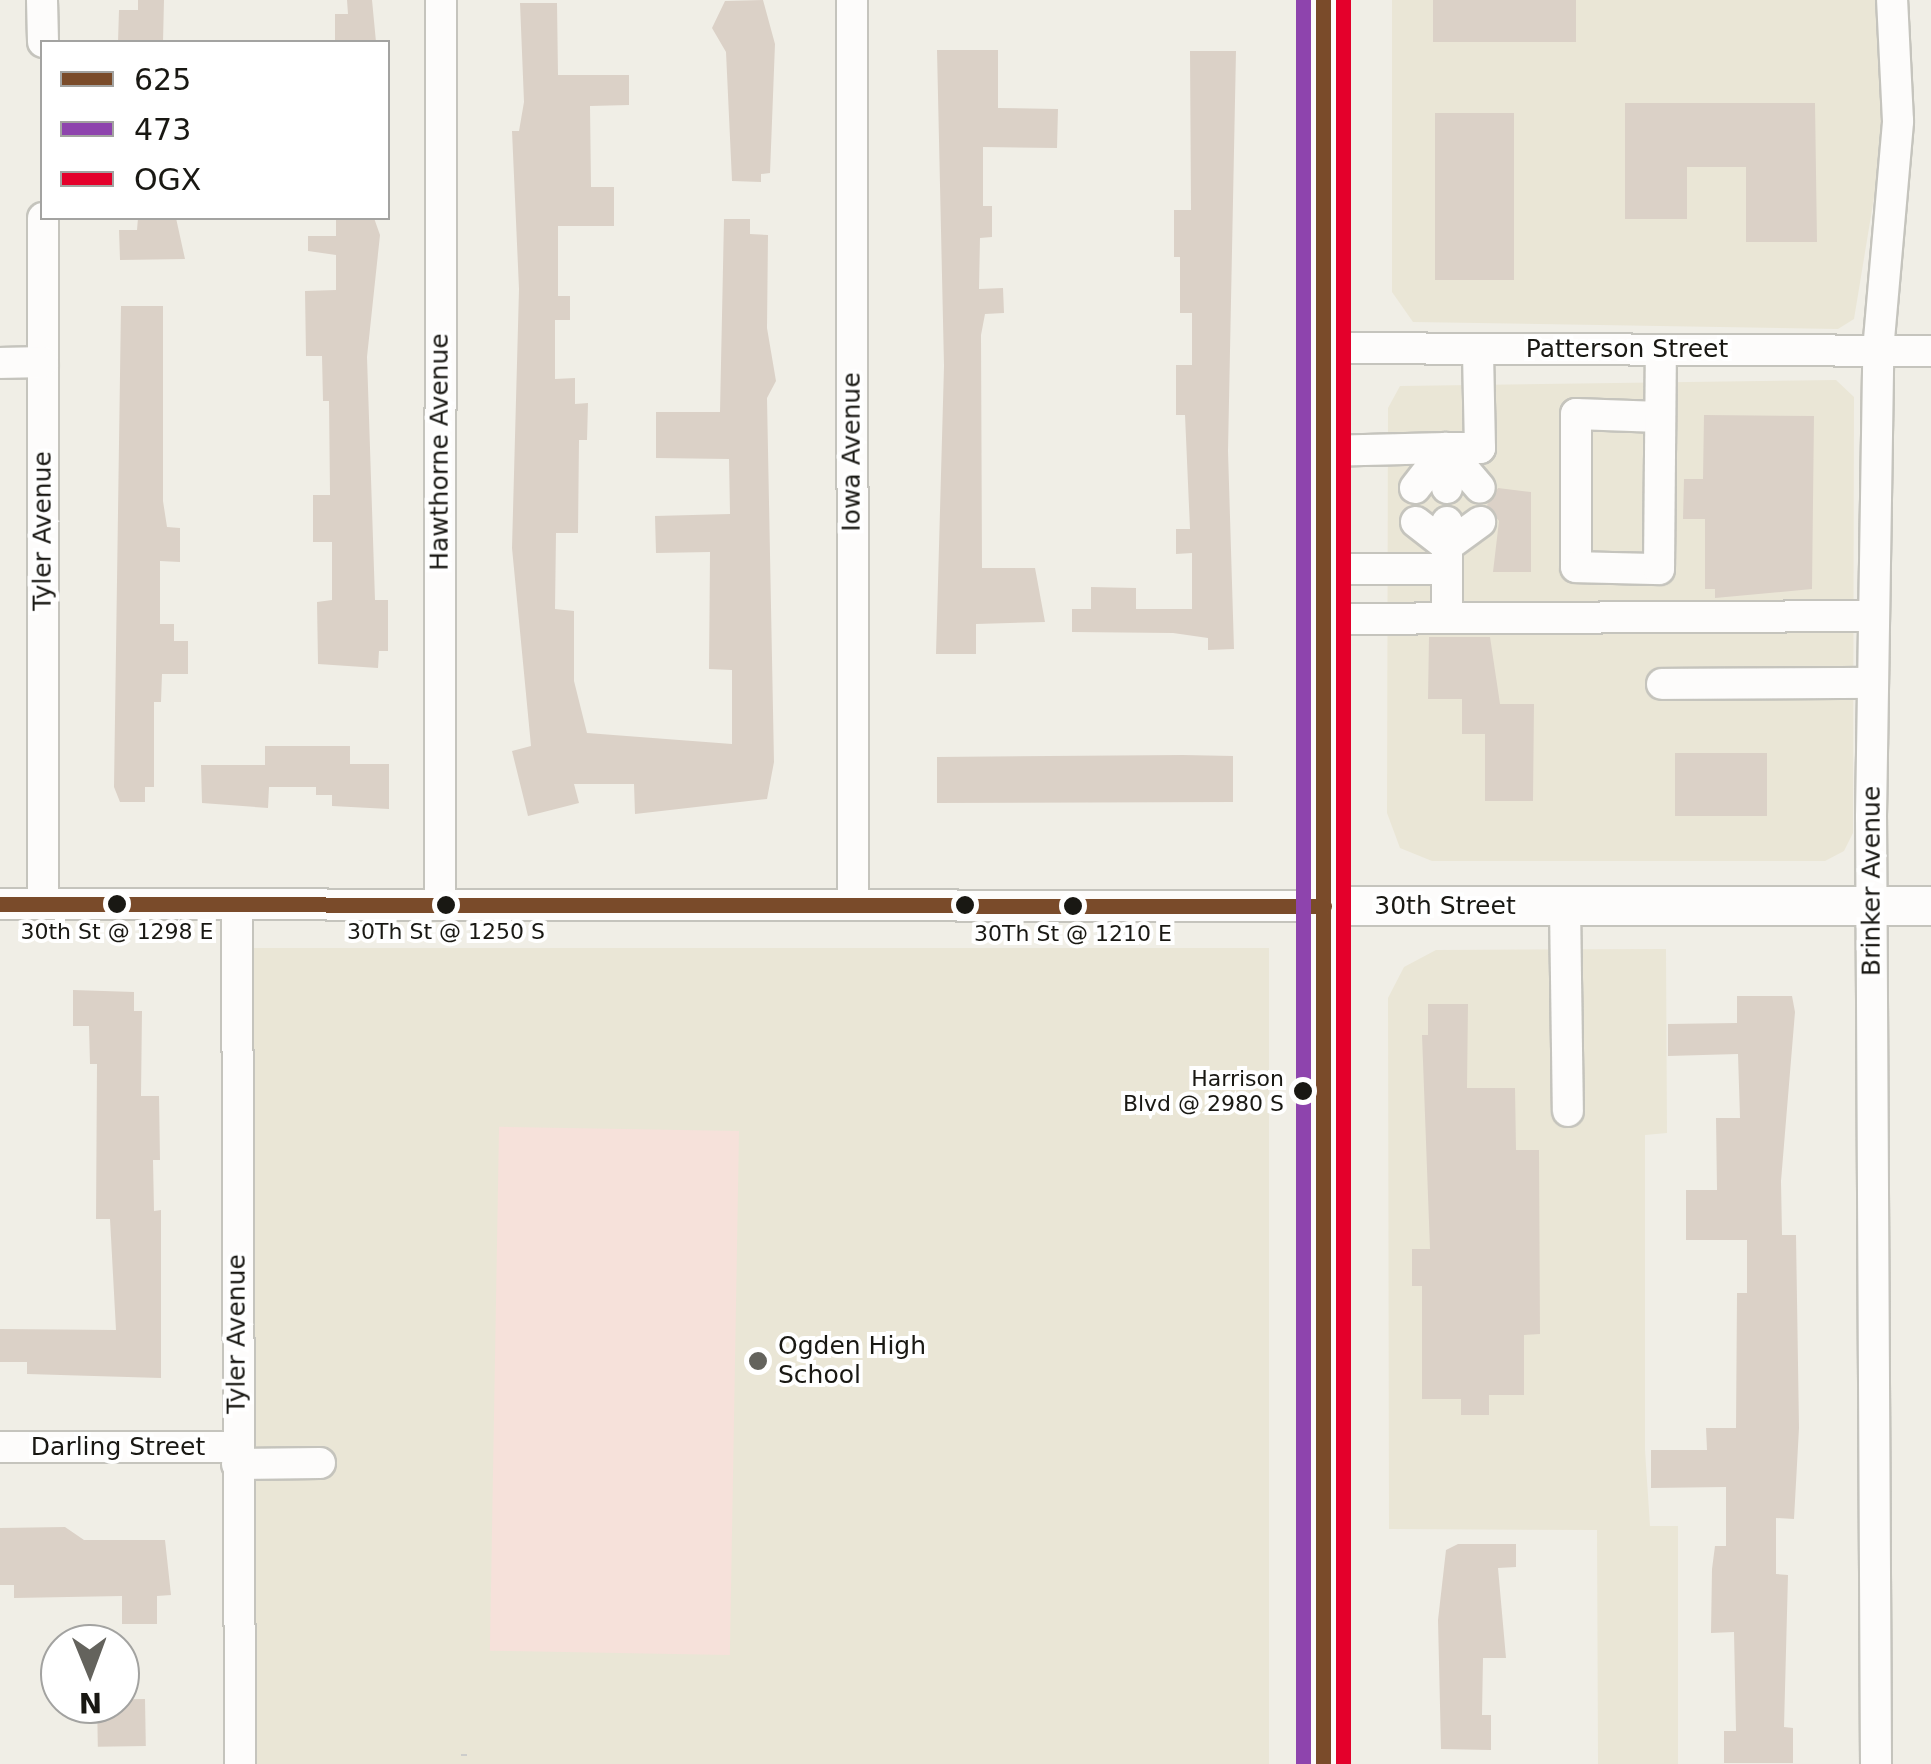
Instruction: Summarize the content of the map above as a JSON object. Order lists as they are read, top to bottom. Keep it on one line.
{"streets":{"main road":["30th Street"],"street":["Patterson Street","Hawthorne Avenue","Iowa Avenue","Tyler Avenue","Brinker Avenue","Darling Street"]},"crossings":[["Patterson Street","Brinker Avenue"],["Hawthorne Avenue","30th Street"],["Iowa Avenue","30th Street"],["Tyler Avenue","30th Street"],["Tyler Avenue","Darling Street"],["Brinker Avenue","30th Street"]],"places":["30th St @ 1298 E","30Th St @ 1250 S","30Th St @ 1210 E","Harrison Blvd @ 2980 S","Ogden High School"],"lines":["transit line 625","transit line 473","transit line OGX"],"legend":["625","473","OGX"],"north":"bottom"}
